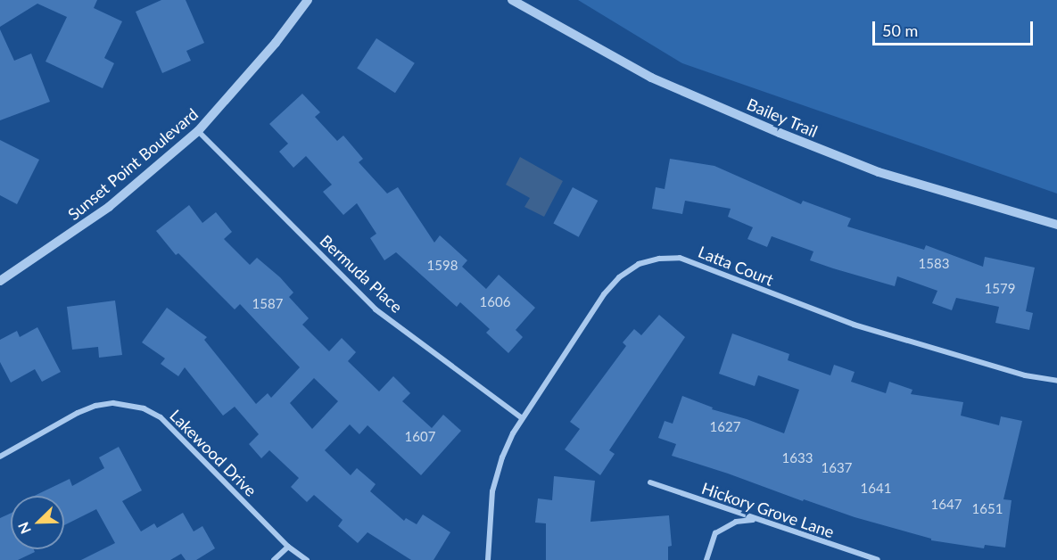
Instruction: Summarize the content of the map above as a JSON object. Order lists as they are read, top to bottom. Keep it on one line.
{"streets":{"street":["Bailey Trail","Sunset Point Boulevard","Latta Court","Bermuda Place","Lakewood Drive","Hickory Grove Lane"]},"crossings":[["Sunset Point Boulevard","Bermuda Place"],["Latta Court","Bermuda Place"]],"house_numbers":["1583","1598","1579","1606","1587","1627","1607","1633","1637","1641","1647","1651"],"scale_bar":"50 m","north":"bottom left"}
